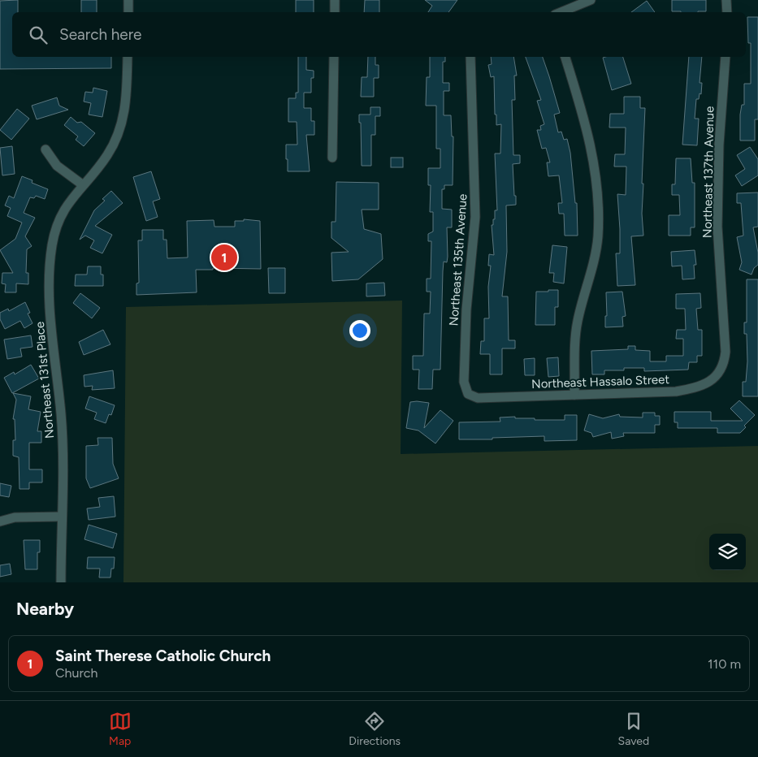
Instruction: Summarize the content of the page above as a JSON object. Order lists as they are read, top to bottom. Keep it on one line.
{"streets":{"street":["Northeast 137th Avenue","Northeast 135th Avenue","Northeast 131st Place","Northeast Hassalo Street"]},"crossings":[["Northeast 137th Avenue","Northeast Hassalo Street"],["Northeast 135th Avenue","Northeast Hassalo Street"]],"page":{"search":"Search here","pins":"1","heading":"Nearby","list":[{"mark":"1","name":"Saint Therese Catholic Church","note":"Church","value":"110 m"}],"nav":["Map","Directions","Saved"]}}
